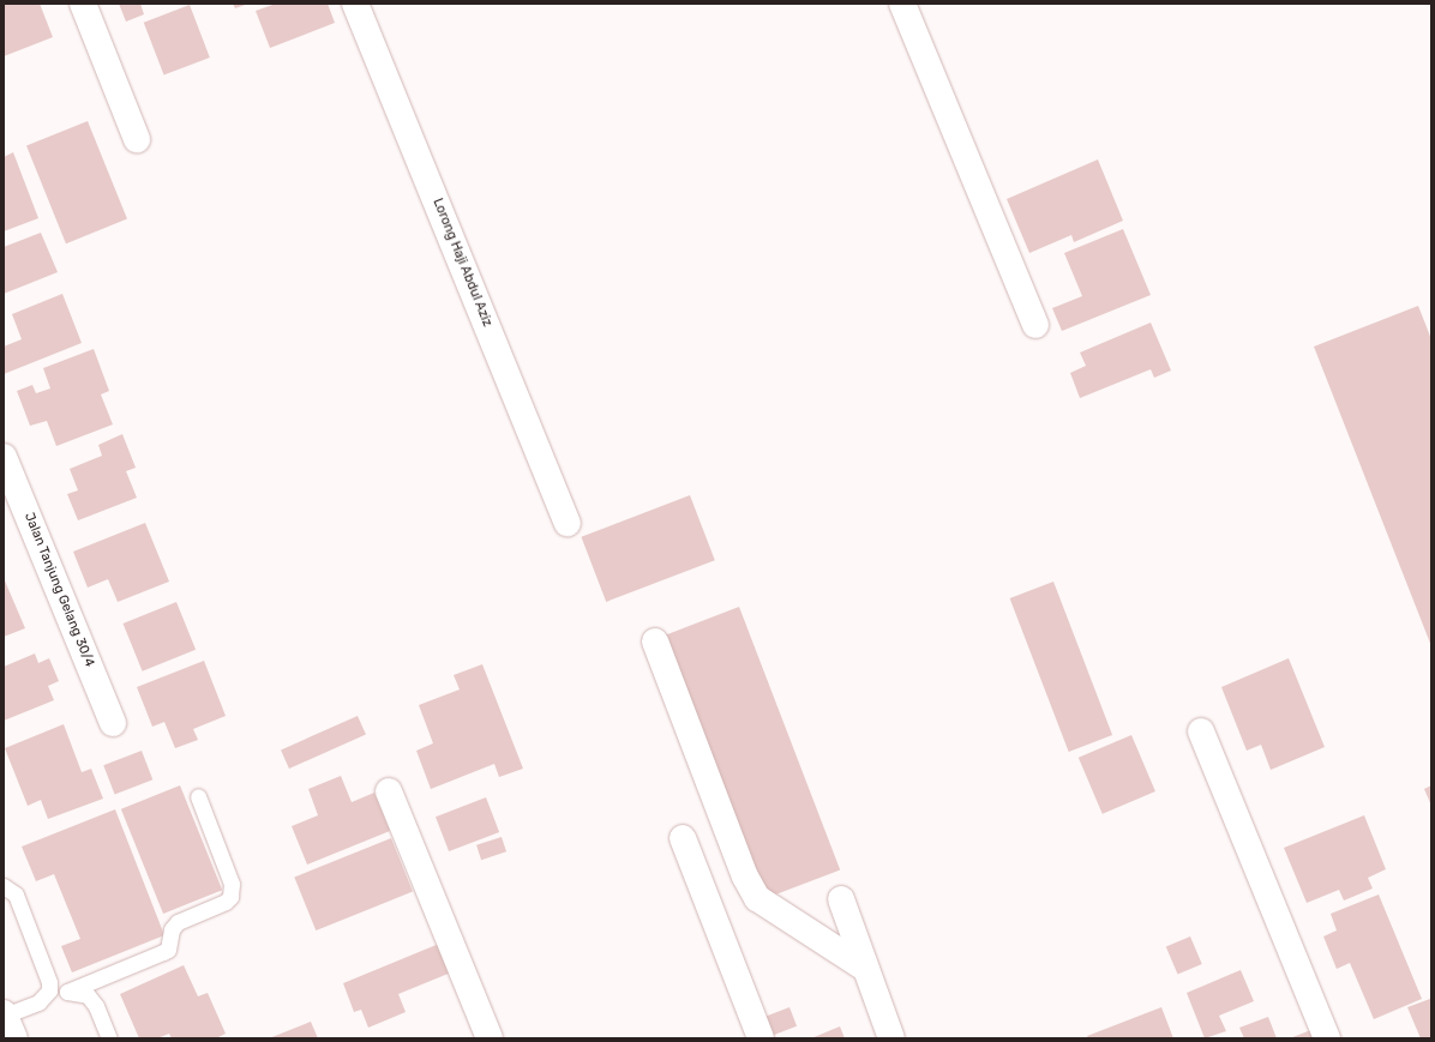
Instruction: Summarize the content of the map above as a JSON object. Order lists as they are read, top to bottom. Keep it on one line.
{"streets":{"street":["Lorong Haji Abdul Aziz","Jalan Tanjung Gelang 30/4"]}}
